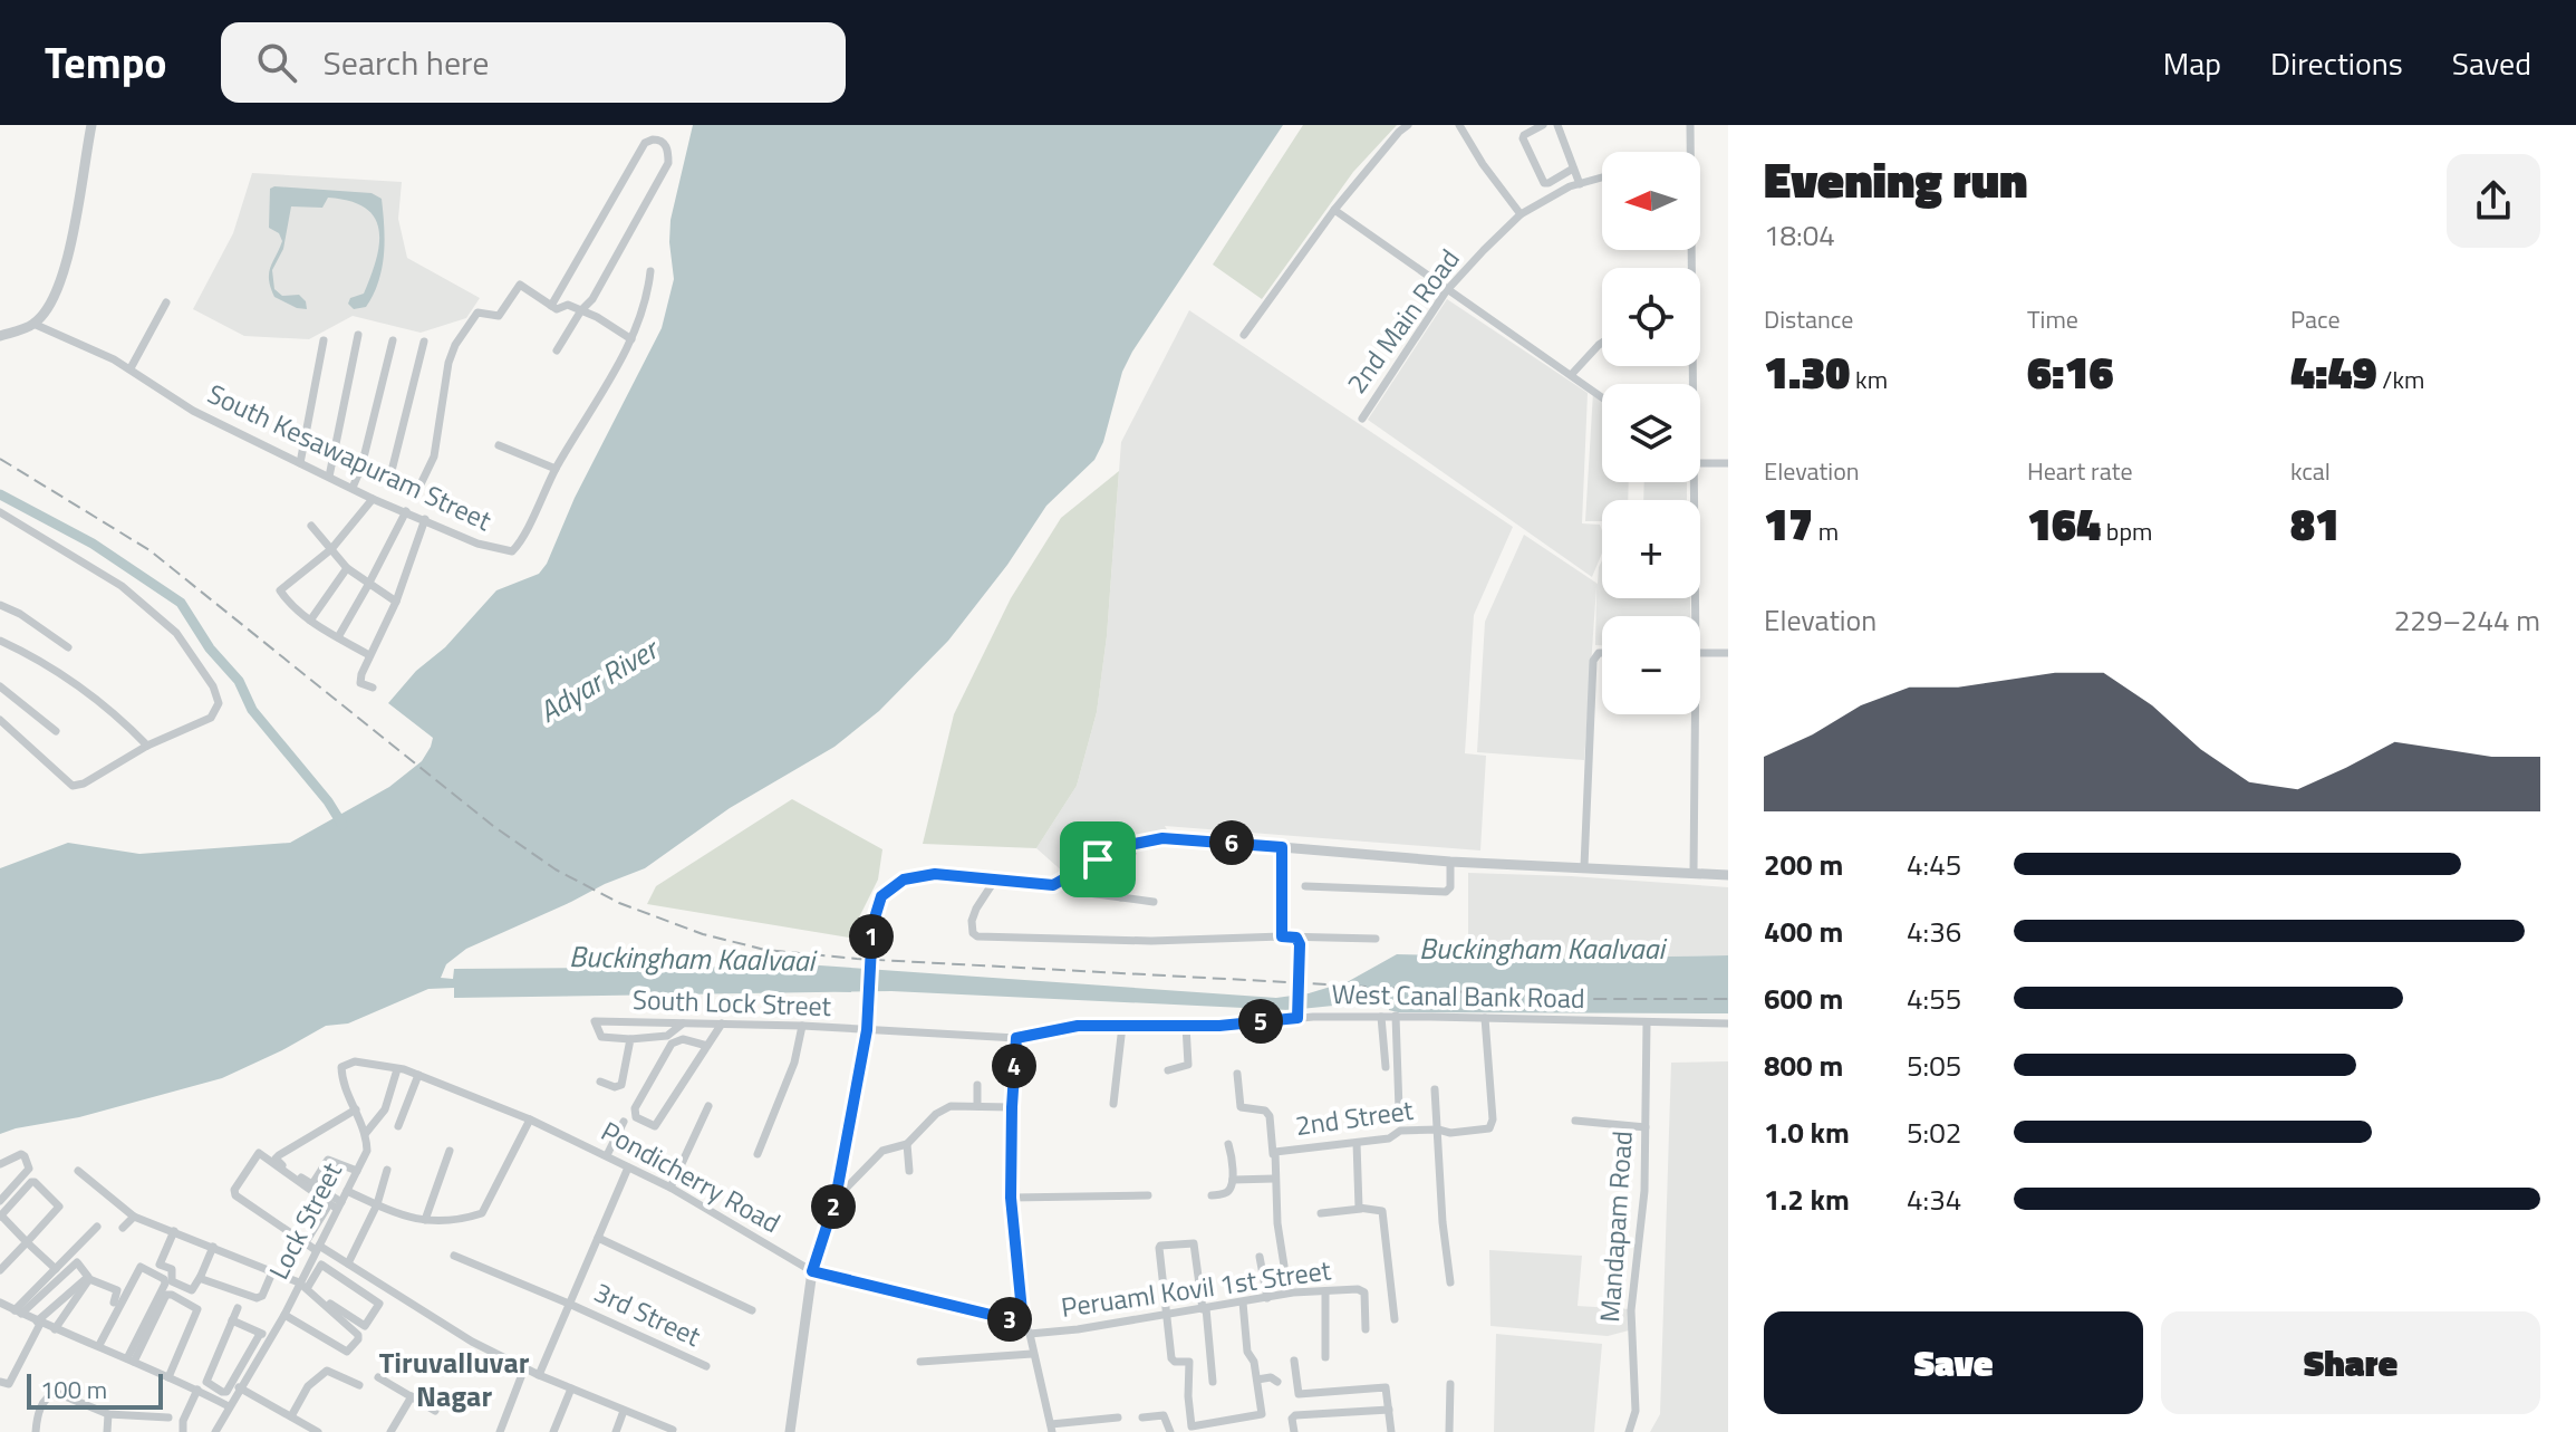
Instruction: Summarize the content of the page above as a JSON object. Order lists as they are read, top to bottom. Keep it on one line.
{"streets":{"street":["2nd Main Road","South Kesawapuram Street","West Canal Bank Road","South Lock Street","2nd Street","Pondicherry Road","Lock Street","Mandapam Road","Peruaml Kovil 1st Street","3rd Street"]},"crossings":[["West Canal Bank Road","South Lock Street"],["West Canal Bank Road","2nd Street"],["West Canal Bank Road","Mandapam Road"],["Pondicherry Road","Lock Street"]],"districts":["Tiruvalluvar Nagar"],"water":["Adyar River","Buckingham Kaalvaai"],"scale_bar":"100 m","north":"left","page":{"header":"Tempo","search":"Search here","nav":["Map","Directions","Saved"],"heading":["Evening run","18:04"],"map_buttons":["+","−"],"stats":[["Distance","1.30 km"],["Time","6:16"],["Pace","4:49 /km"],["Elevation","17 m"],["Heart rate","164 bpm"],["kcal","81"]],"chart":["Elevation","229–244 m"],"pins":["6","1","5","4","2","3"],"list":[{"name":"200 m","note":"4:45"},{"name":"400 m","note":"4:36"},{"name":"600 m","note":"4:55"},{"name":"800 m","note":"5:05"},{"name":"1.0 km","note":"5:02"},{"name":"1.2 km","note":"4:34"}],"buttons":["Save","Share"],"scale":"100 m"}}
